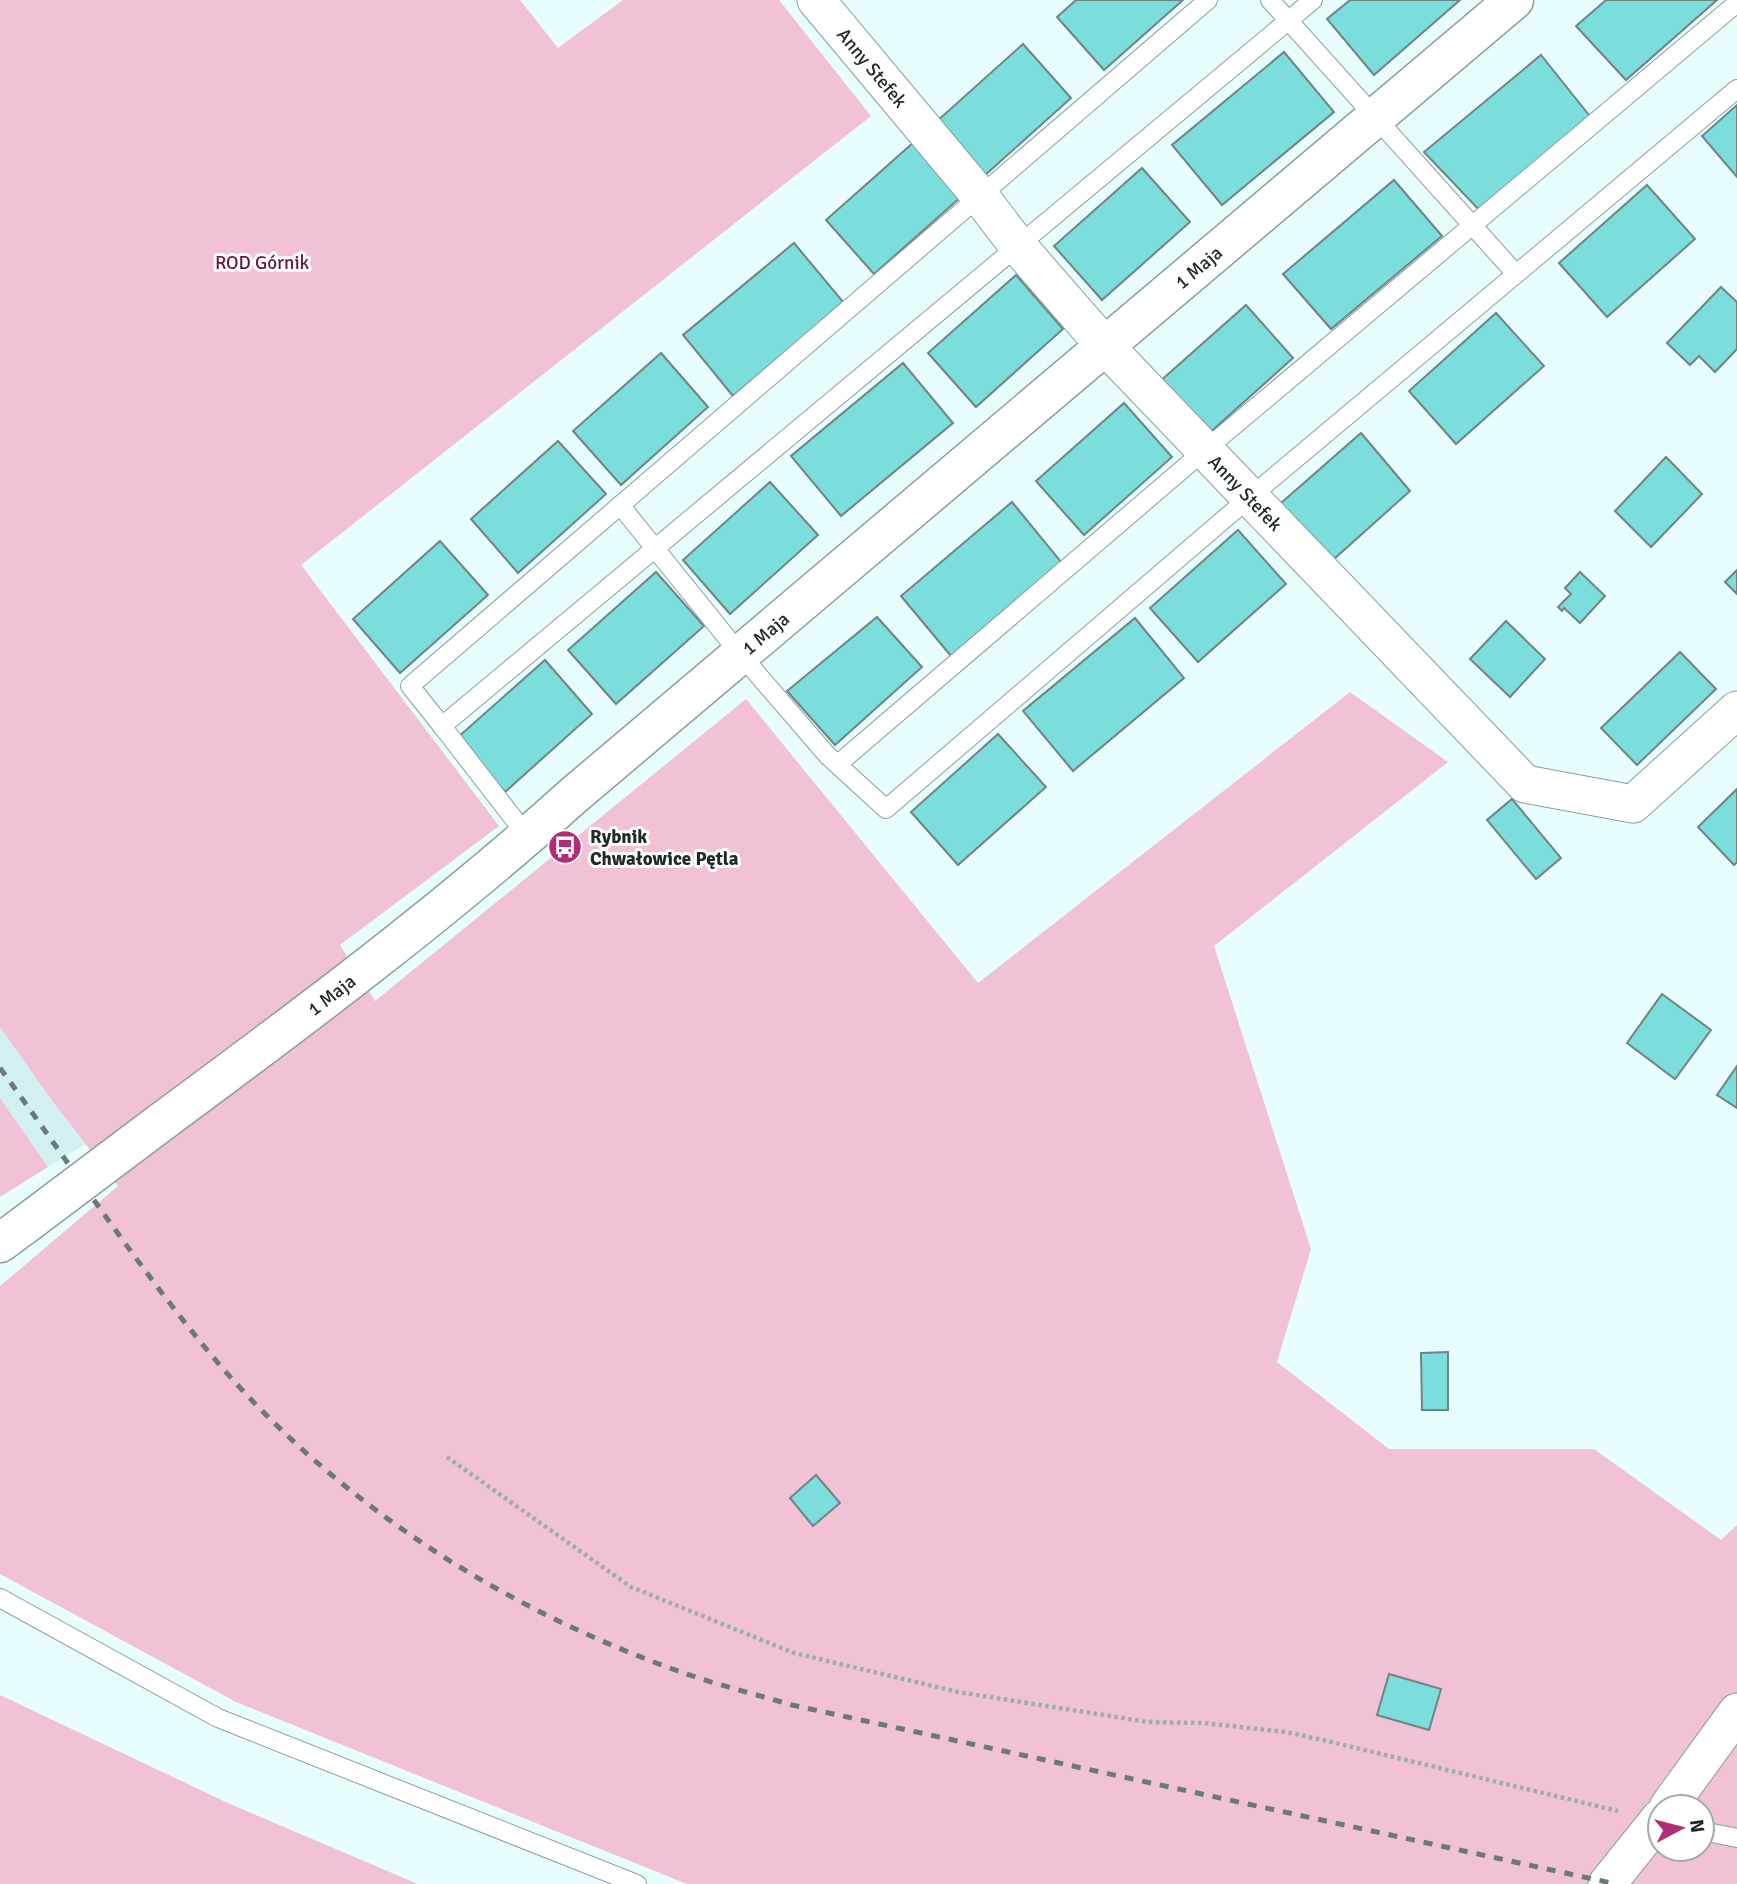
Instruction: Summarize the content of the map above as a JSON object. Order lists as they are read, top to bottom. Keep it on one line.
{"streets":{"main road":["1 Maja"],"street":["Anny Stefek"]},"crossings":[["Anny Stefek","1 Maja"]],"parks":["ROD Górnik"],"places":{"bus stop":["Rybnik Chwałowice Pętla"]},"north":"right"}
